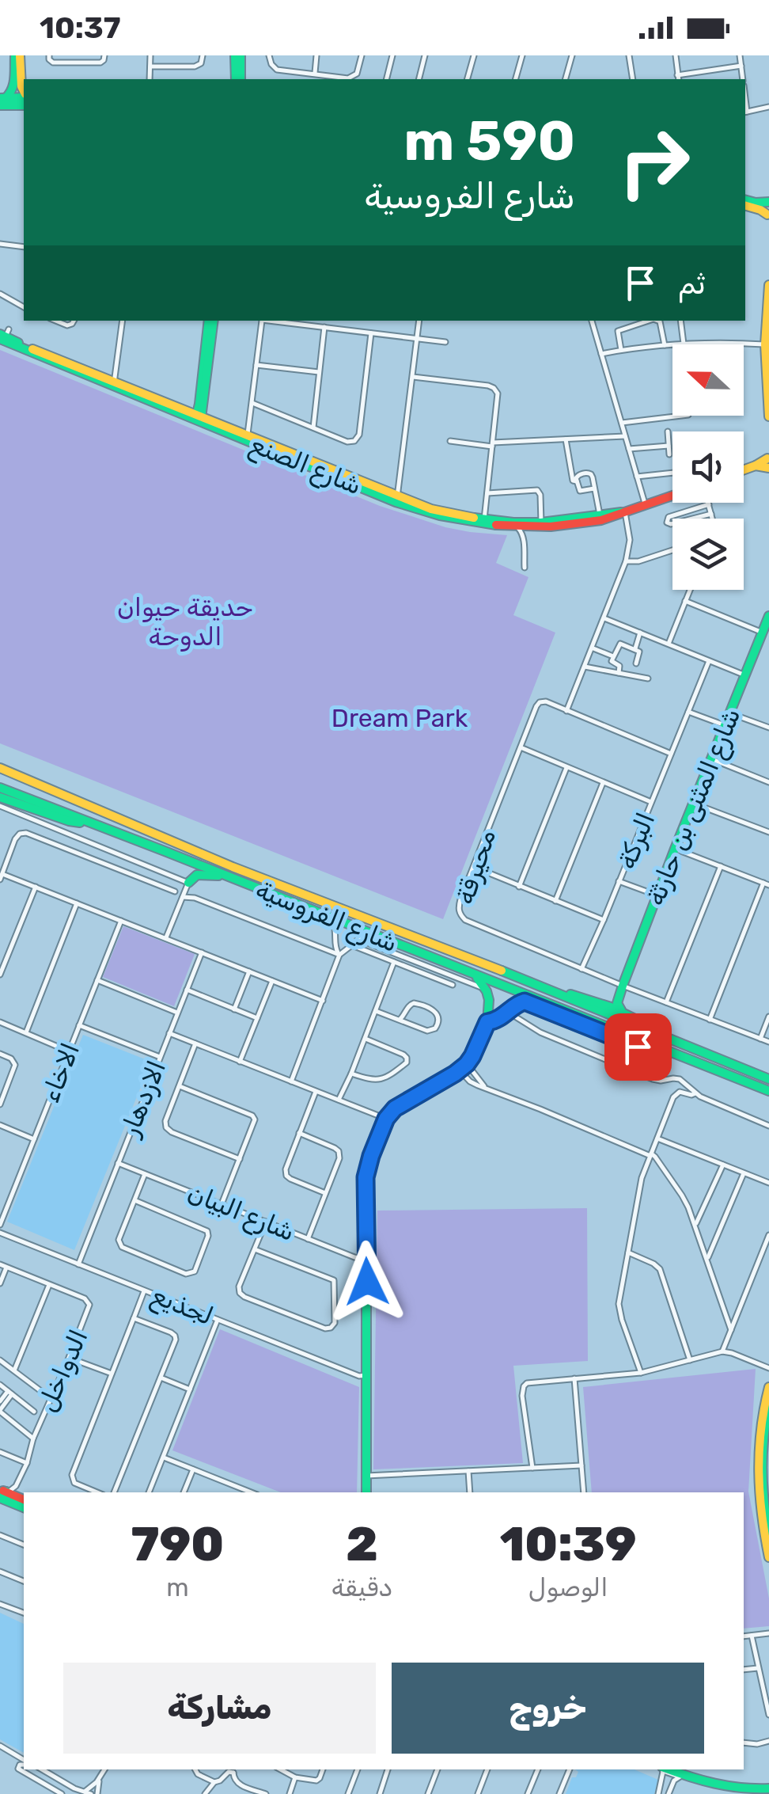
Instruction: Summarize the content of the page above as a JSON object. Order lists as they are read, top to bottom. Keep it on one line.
{"streets":{"main road":["شارع الصنع","شارع المثنى بن حارثة","شارع الفروسية"],"street":["البركة","محيرقة","الاخاء","الازدهار","شارع البيان","لجذيع","الدواخل"]},"crossings":[["البركة","محيرقة"],["الازدهار","شارع البيان"],["الازدهار","لجذيع"]],"parks":["حديقة حيوان الدوحة","Dream Park"],"north":"left","page":{"status":"10:37","turn":["590 m","شارع الفروسية"],"then":"ثم","eta":["10:39","الوصول","2","دقيقة","790","m"],"buttons":["خروج","مشاركة"]}}
